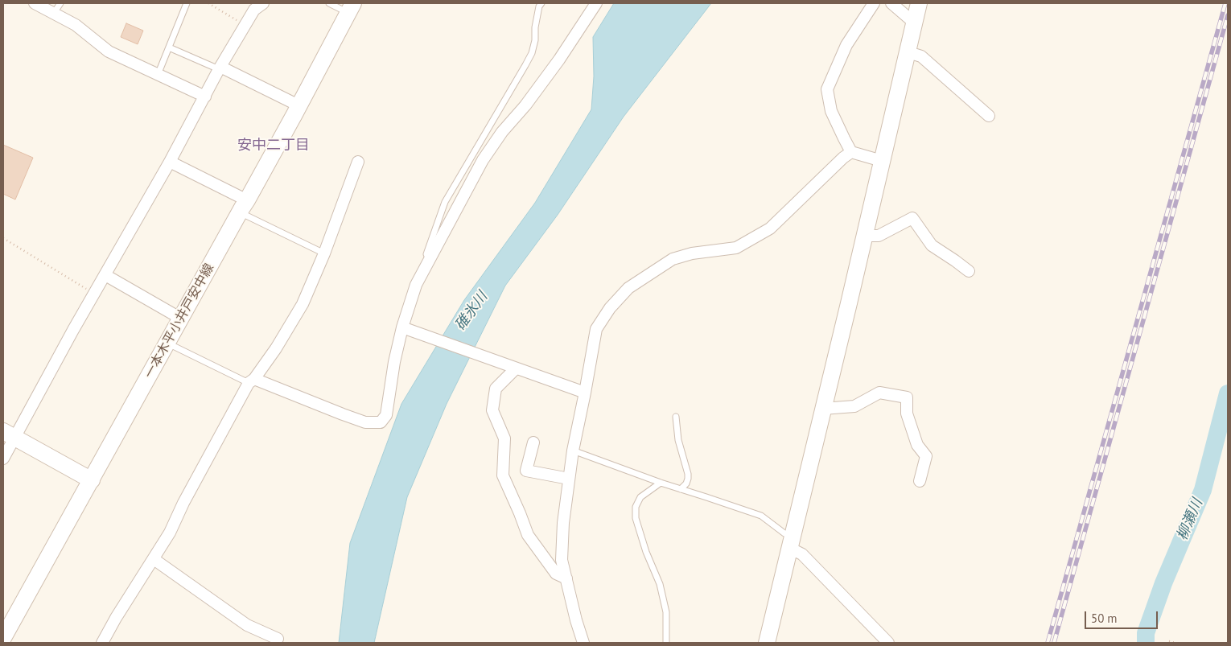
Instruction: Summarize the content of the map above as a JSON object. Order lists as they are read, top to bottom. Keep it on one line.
{"streets":{"street":["一本木平小井戸安中線"]},"districts":["安中二丁目"],"water":["碓氷川","柳瀬川"],"scale_bar":"50 m"}
